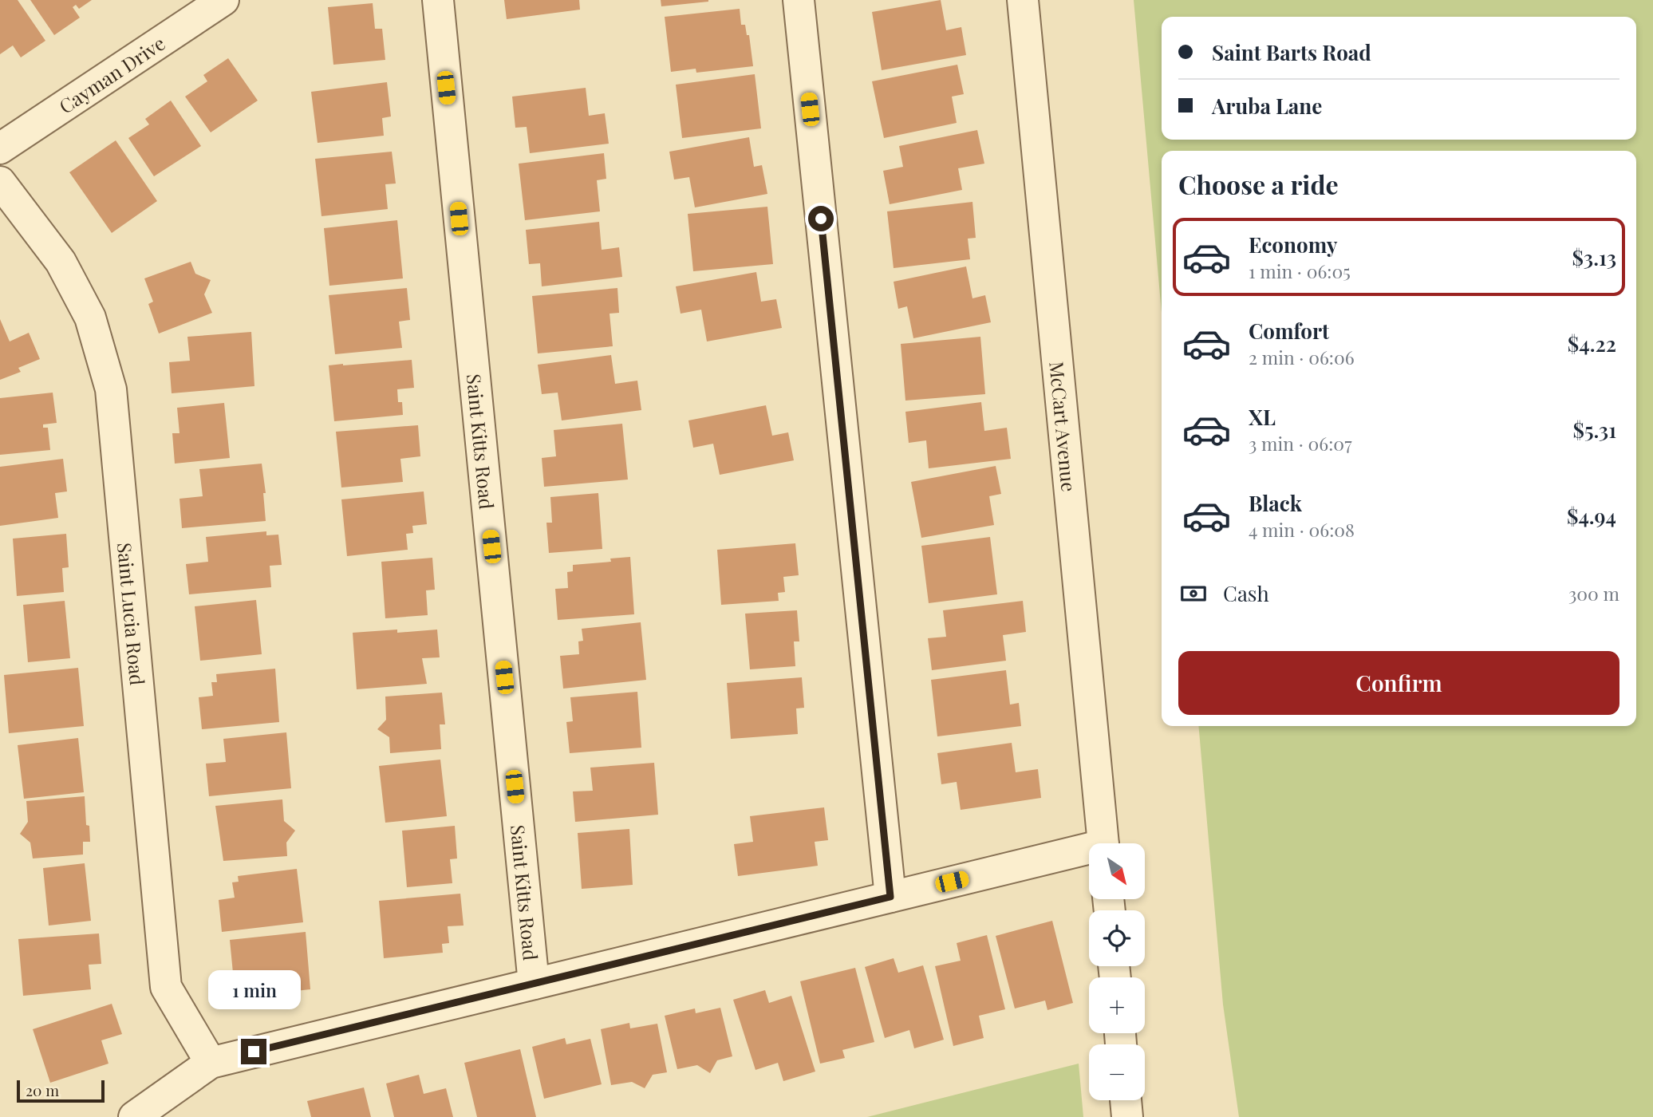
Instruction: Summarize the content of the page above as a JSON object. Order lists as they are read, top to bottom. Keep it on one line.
{"streets":{"street":["Cayman Drive","McCart Avenue","Saint Kitts Road","Saint Lucia Road"]},"scale_bar":"20 m","north":"bottom right","page":{"banner":["Saint Barts Road","Aruba Lane"],"heading":"Choose a ride","list":[{"name":"Economy","note":"1 min · 06:05","value":"$3.13"},{"name":"Comfort","note":"2 min · 06:06","value":"$4.22"},{"name":"XL","note":"3 min · 06:07","value":"$5.31"},{"name":"Black","note":"4 min · 06:08","value":"$4.94"}],"pay":["Cash","300 m"],"buttons":"Confirm","map_buttons":["+","−"],"bubble":"1 min","scale":"20 m"}}
